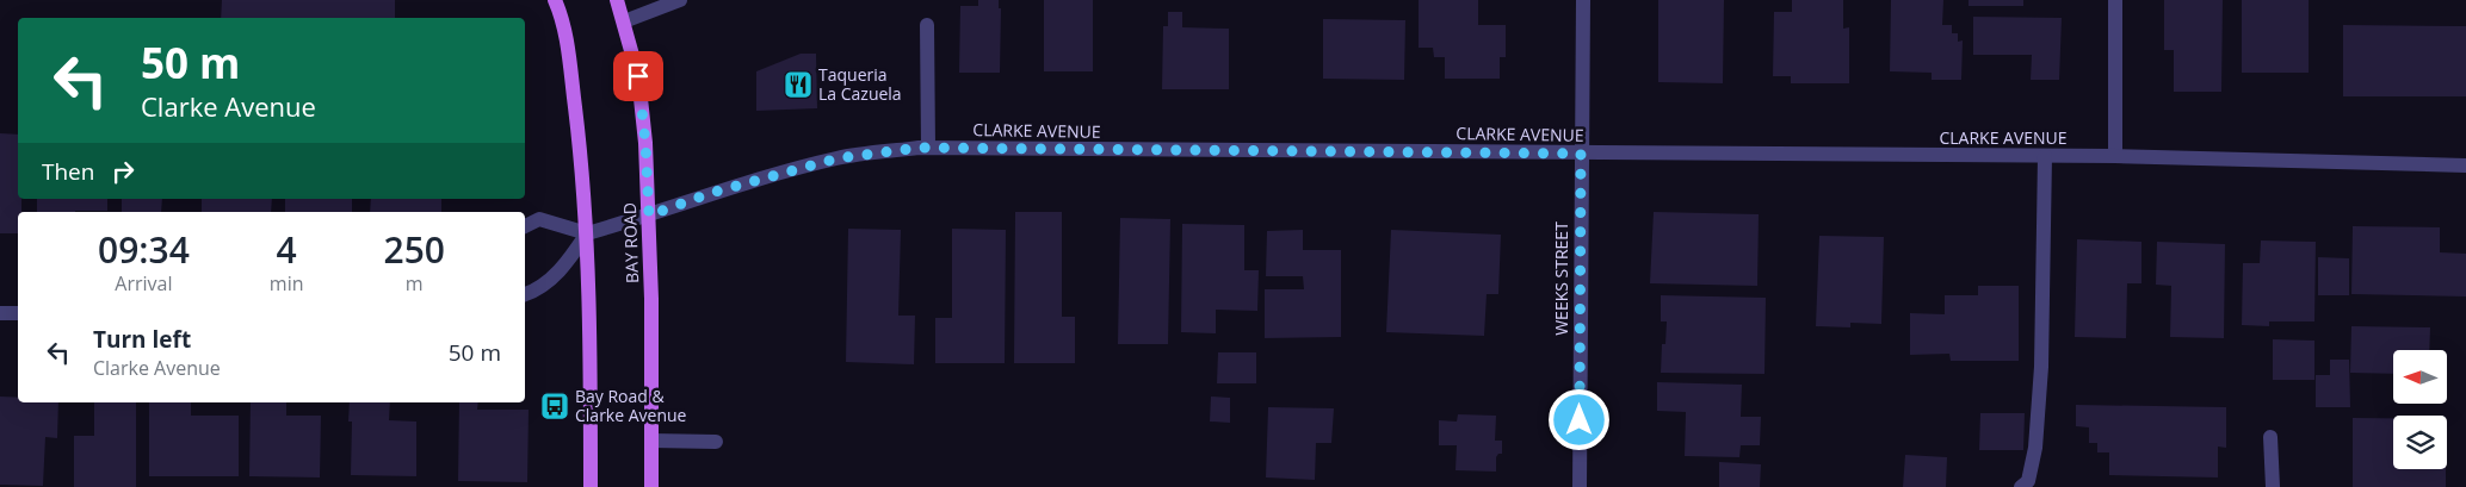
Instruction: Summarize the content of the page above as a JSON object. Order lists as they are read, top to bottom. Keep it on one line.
{"streets":{"main road":["BAY ROAD"],"street":["CLARKE AVENUE","WEEKS STREET"]},"crossings":[["CLARKE AVENUE","BAY ROAD"],["CLARKE AVENUE","WEEKS STREET"]],"places":{"restaurant":["Taqueria La Cazuela"],"bus stop":["Bay Road & Clarke Avenue"]},"north":"left","page":{"turn":["50 m","Clarke Avenue"],"then":"Then","eta":["09:34","Arrival","4","min","250","m"],"list":[{"name":"Turn left","note":"Clarke Avenue","value":"50 m"}]}}
